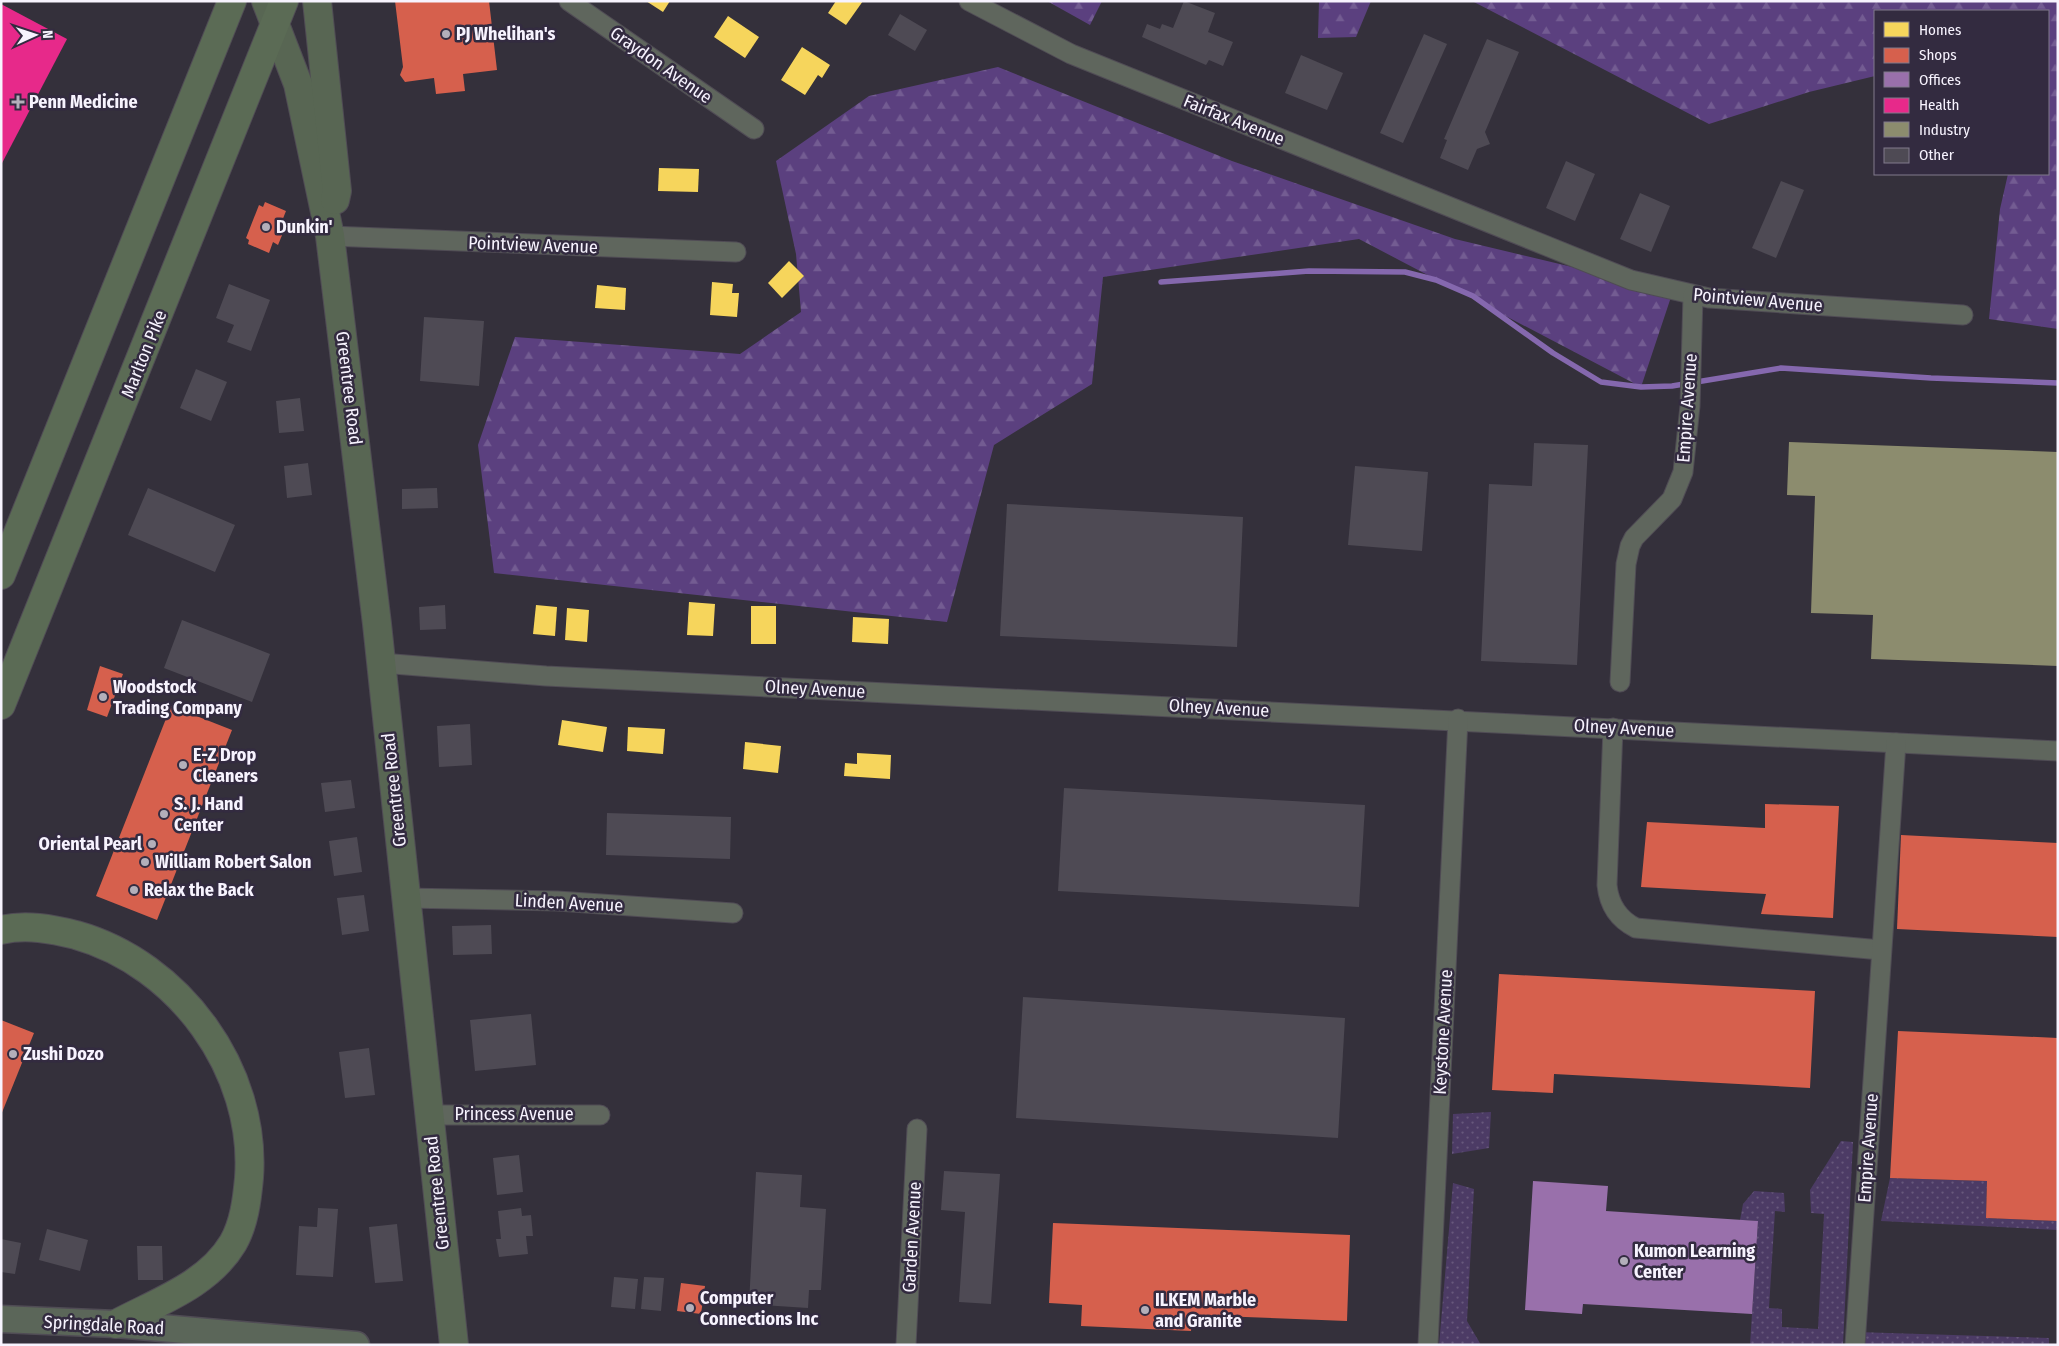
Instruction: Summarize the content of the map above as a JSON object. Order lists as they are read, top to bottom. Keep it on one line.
{"streets":{"highway":["Marlton Pike"],"main road":["Greentree Road","Springdale Road"],"street":["Graydon Avenue","Fairfax Avenue","Pointview Avenue","Empire Avenue","Olney Avenue","Linden Avenue","Keystone Avenue","Princess Avenue","Garden Avenue"]},"crossings":[["Fairfax Avenue","Pointview Avenue"],["Pointview Avenue","Greentree Road"],["Pointview Avenue","Empire Avenue"],["Marlton Pike","Greentree Road"],["Greentree Road","Olney Avenue"],["Greentree Road","Linden Avenue"],["Greentree Road","Princess Avenue"],["Empire Avenue","Olney Avenue"],["Olney Avenue","Keystone Avenue"]],"places":{"other":["PJ Whelihan's","Dunkin'","Woodstock Trading Company","E-Z Drop Cleaners","S. J. Hand Center","Oriental Pearl","William Robert Salon","Relax the Back","Zushi Dozo","Kumon Learning Center","Computer Connections Inc","ILKEM Marble and Granite"],"health":["Penn Medicine"]},"legend":["Homes","Shops","Offices","Health","Industry","Other"],"north":"right"}
